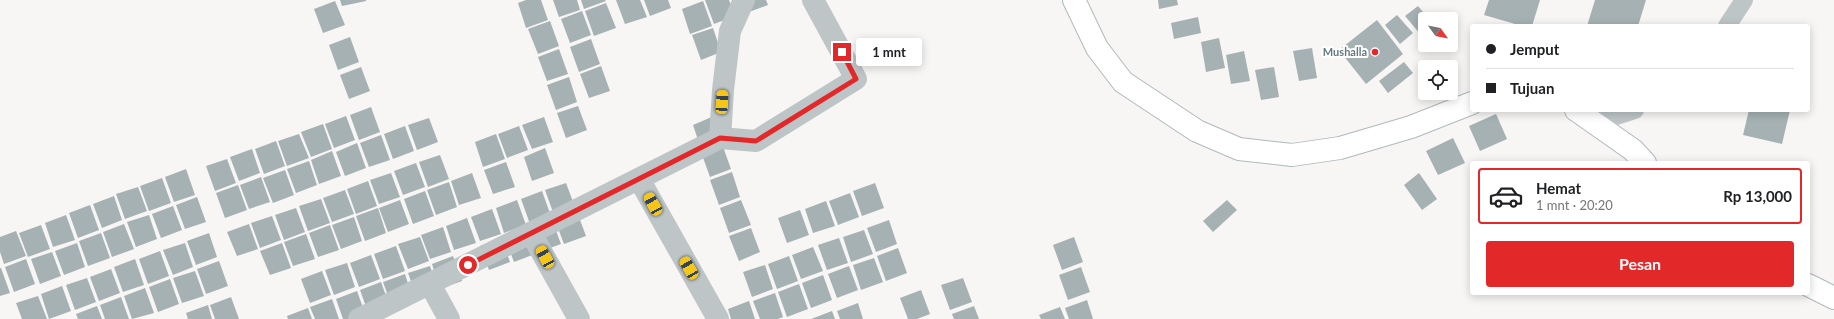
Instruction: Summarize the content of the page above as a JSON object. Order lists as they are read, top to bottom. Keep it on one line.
{"places":["Mushalla"],"north":"bottom right","page":{"banner":["Jemput","Tujuan"],"bubble":"1 mnt","list":[{"name":"Hemat","note":"1 mnt · 20:20","value":"Rp 13,000"}],"buttons":"Pesan"}}
